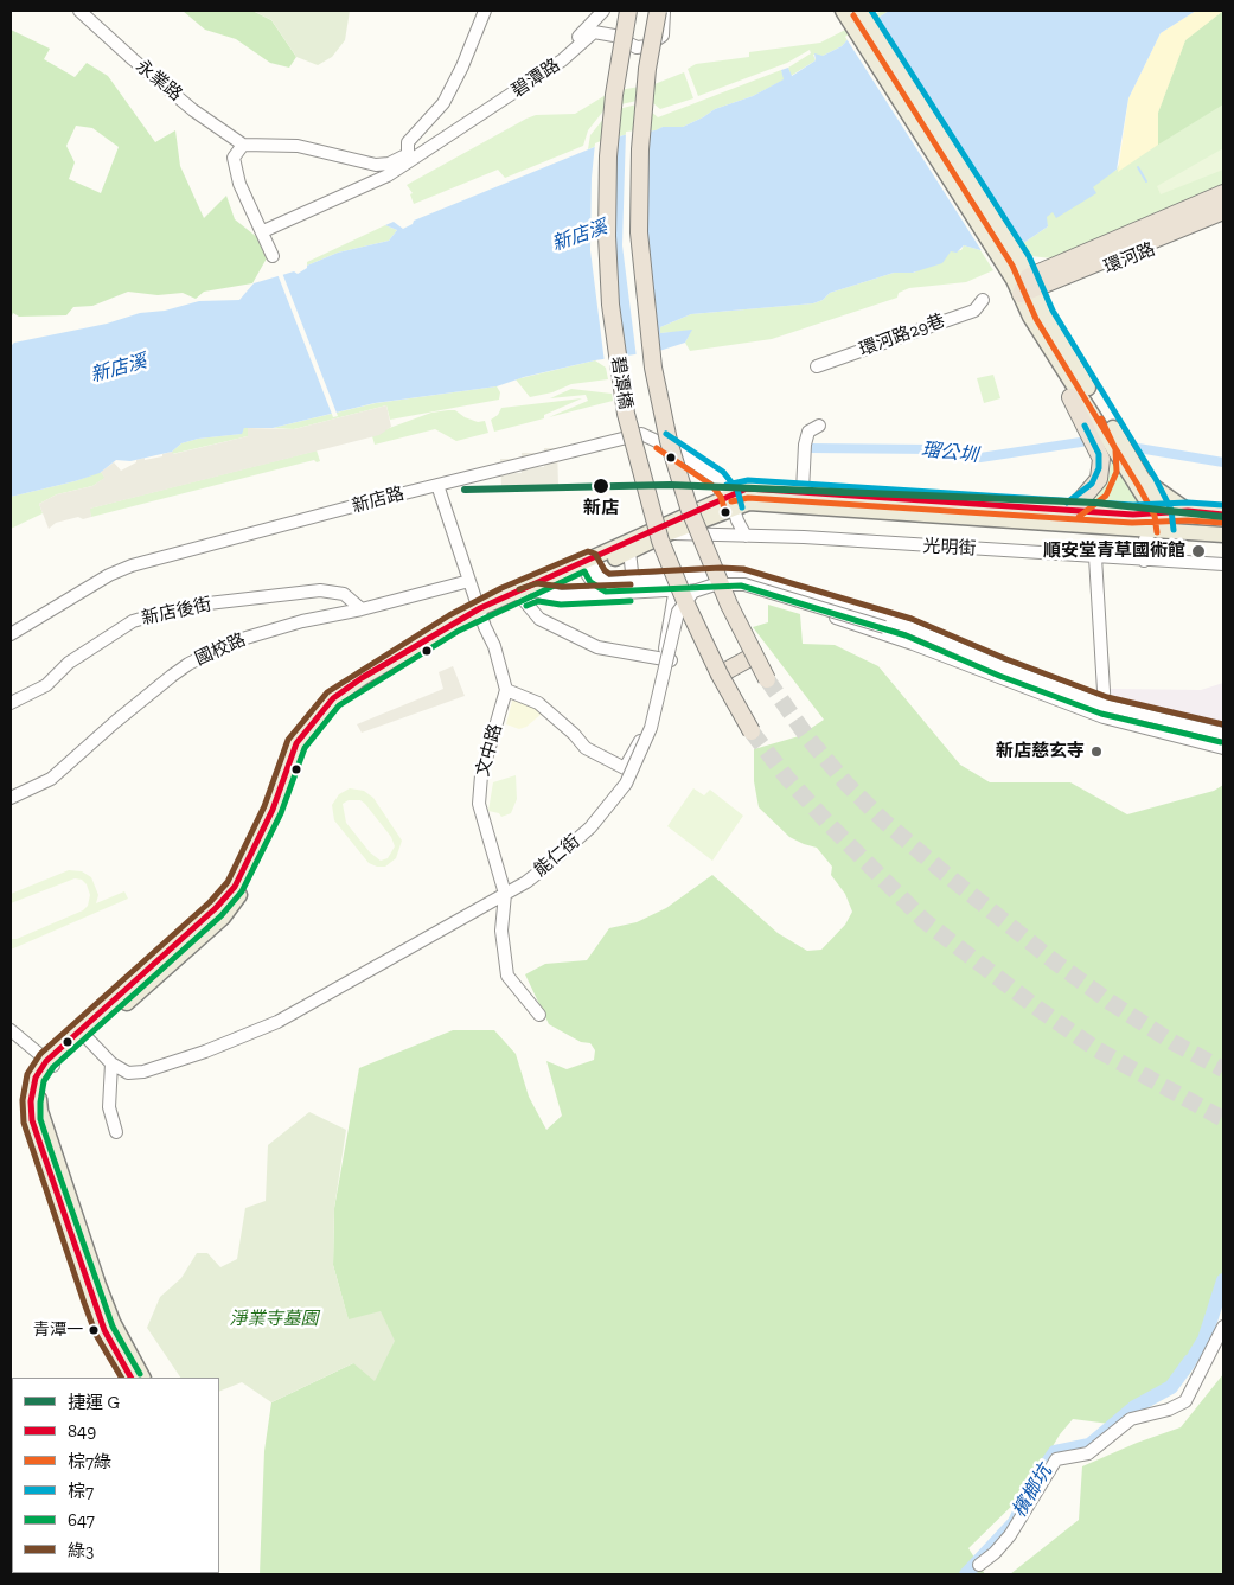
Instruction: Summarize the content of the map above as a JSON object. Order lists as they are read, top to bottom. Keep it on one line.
{"streets":{"highway":["環河路","碧潭橋"],"street":["碧潭路","永業路","環河路29巷","新店路","光明街","新店後街","國校路","文中路","能仁街"]},"crossings":[["碧潭路","永業路"],["新店路","光明街"],["新店後街","國校路"],["文中路","能仁街"]],"water":["新店溪","瑠公圳","檳榔坑"],"parks":["淨業寺墓園"],"places":["新店","順安堂青草國術館","新店慈玄寺","青潭一"],"lines":["transit line 棕7","transit line 棕7綠","metro line G","transit line 849","transit line 綠3","transit line 647"],"legend":["捷運 G","849","棕7綠","棕7","647","綠3"]}
